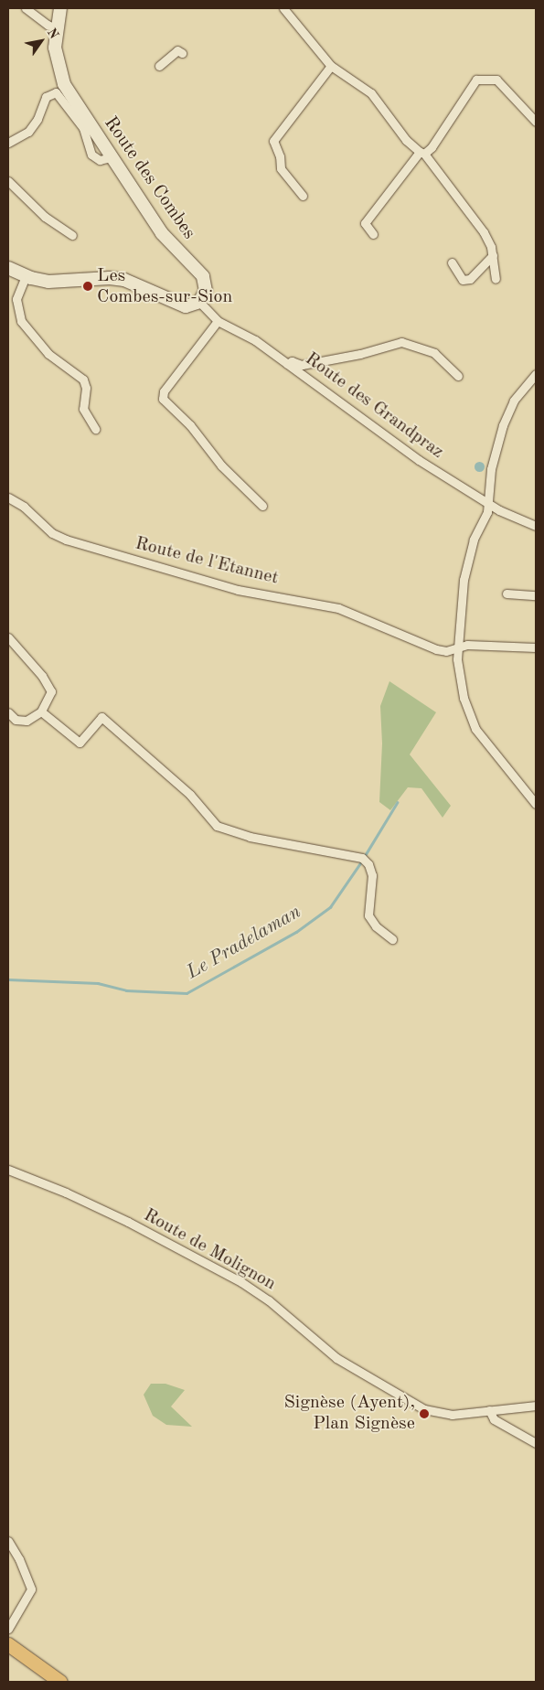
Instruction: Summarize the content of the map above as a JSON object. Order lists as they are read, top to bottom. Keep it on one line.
{"streets":{"street":["Route des Combes","Route des Grandpraz","Route de l'Etannet","Route de Molignon"]},"crossings":[["Route des Combes","Route des Grandpraz"]],"water":["Le Pradelaman"],"places":["Les Combes-sur-Sion","Signèse (Ayent), Plan Signèse"],"north":"top right"}
